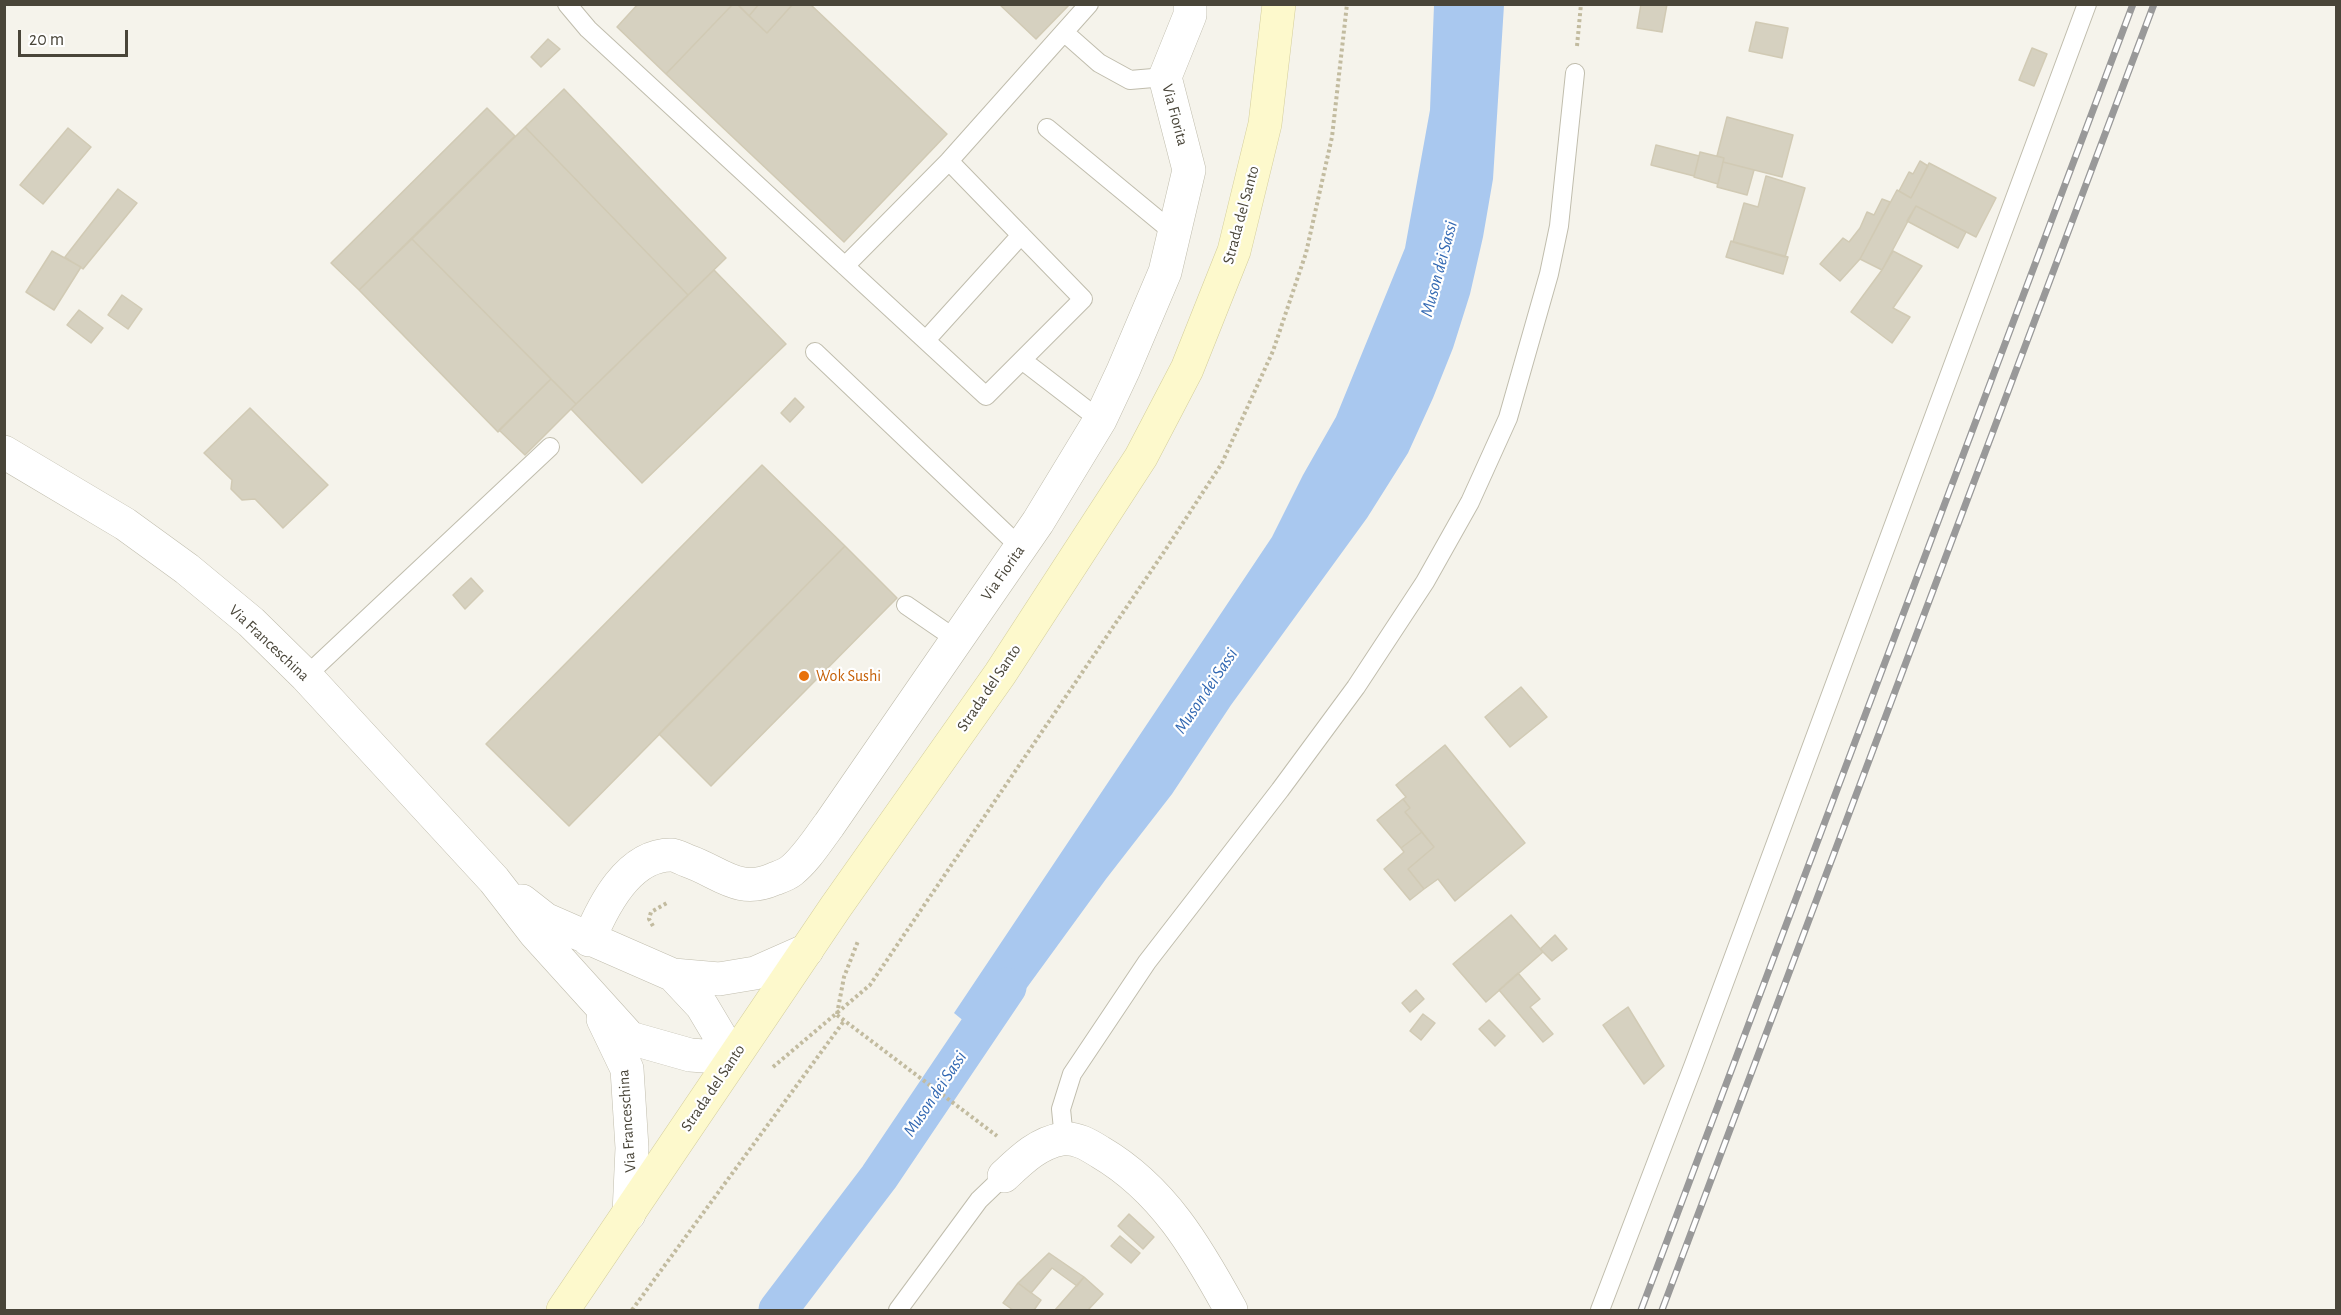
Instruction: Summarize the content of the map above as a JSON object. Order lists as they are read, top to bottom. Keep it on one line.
{"streets":{"main road":["Strada del Santo"],"street":["Via Fiorita","Via Franceschina"]},"crossings":[["Via Fiorita","Via Franceschina"],["Strada del Santo","Via Franceschina"]],"water":["Muson dei Sassi"],"places":["Wok Sushi"],"scale_bar":"20 m"}
